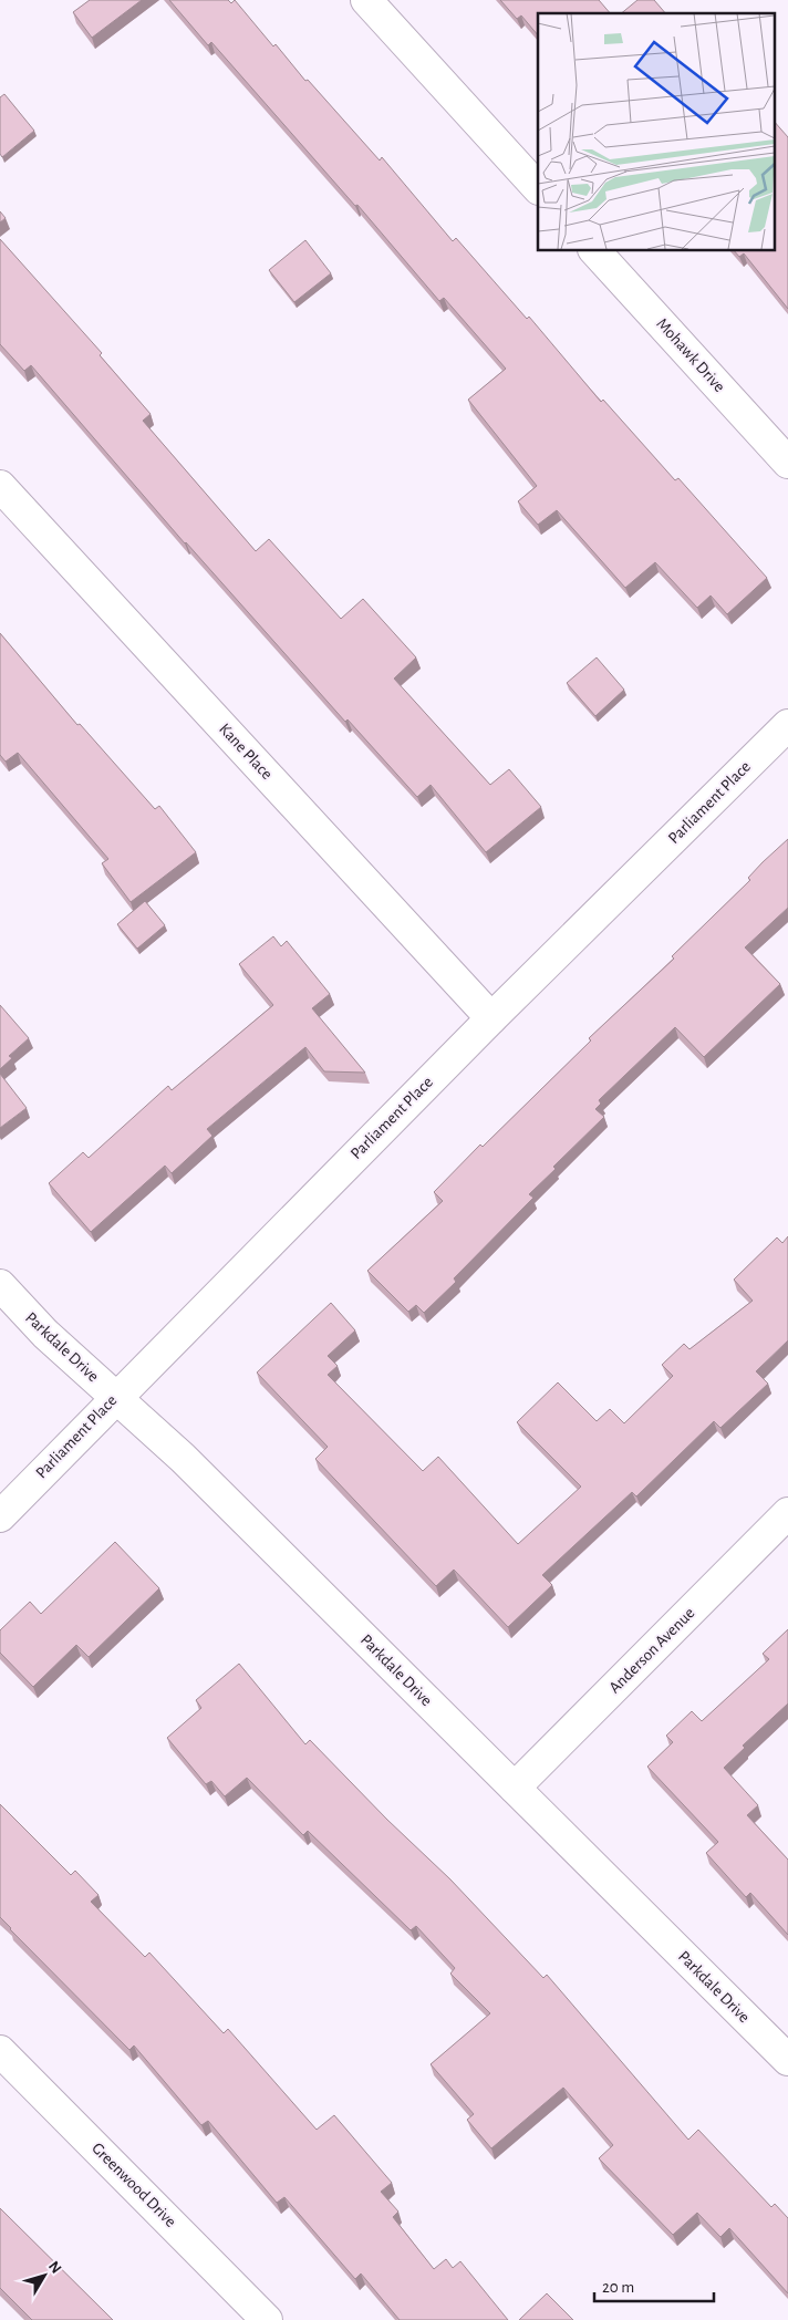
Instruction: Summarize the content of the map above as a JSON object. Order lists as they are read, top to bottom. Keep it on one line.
{"streets":{"street":["Mohawk Drive","Kane Place","Parliament Place","Parkdale Drive","Anderson Avenue","Greenwood Drive"]},"crossings":[["Kane Place","Parliament Place"],["Parliament Place","Parkdale Drive"],["Parkdale Drive","Anderson Avenue"]],"scale_bar":"20 m","north":"top right"}
